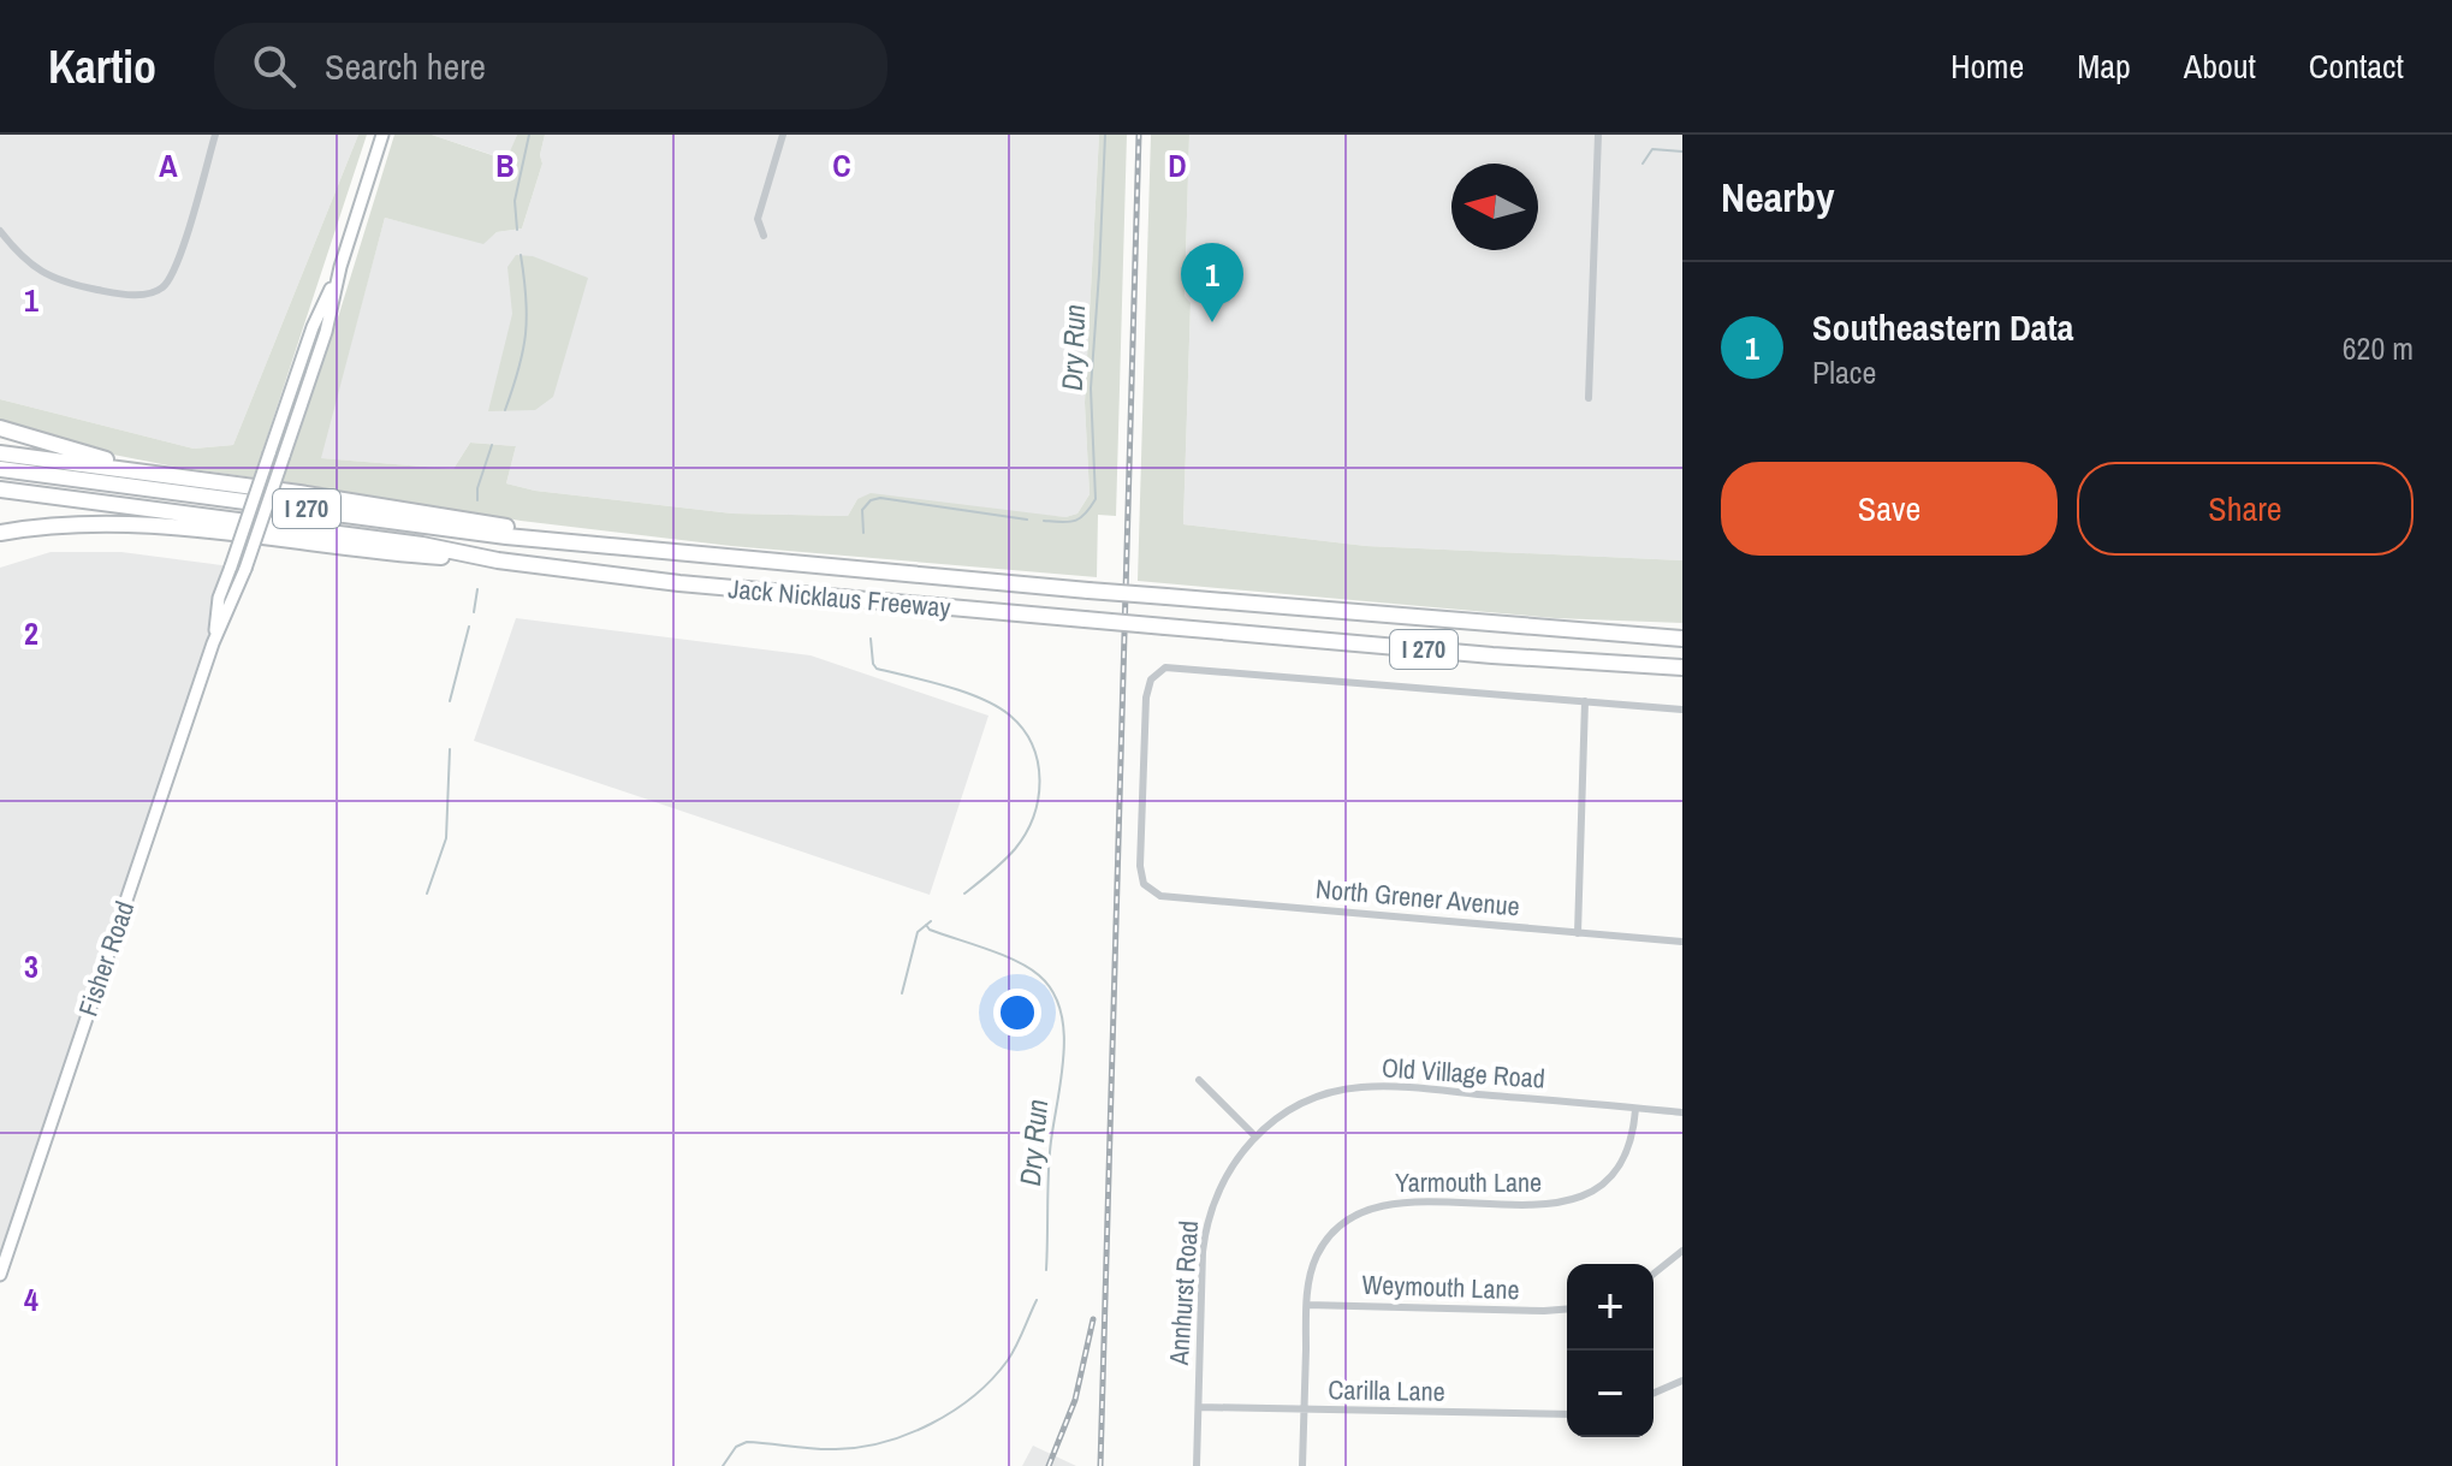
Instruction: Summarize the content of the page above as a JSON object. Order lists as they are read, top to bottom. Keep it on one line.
{"streets":{"highway":["I 270","Jack Nicklaus Freeway"],"main road":["Fisher Road"],"street":["North Grener Avenue","Old Village Road","Yarmouth Lane","Weymouth Lane","Annhurst Road","Carilla Lane"]},"crossings":[["Old Village Road","Yarmouth Lane"],["Old Village Road","Annhurst Road"],["Yarmouth Lane","Weymouth Lane"],["Yarmouth Lane","Carilla Lane"],["Annhurst Road","Carilla Lane"]],"water":["Dry Run"],"north":"left","page":{"header":"Kartio","search":"Search here","nav":["Home","Map","About","Contact"],"heading":"Nearby","pins":"1","list":[{"mark":"1","name":"Southeastern Data","note":"Place","value":"620 m"}],"buttons":["Save","Share"],"map_buttons":["+","−"]},"grid":{"columns":["A","B","C","D"],"rows":["1","2","3","4"]}}
